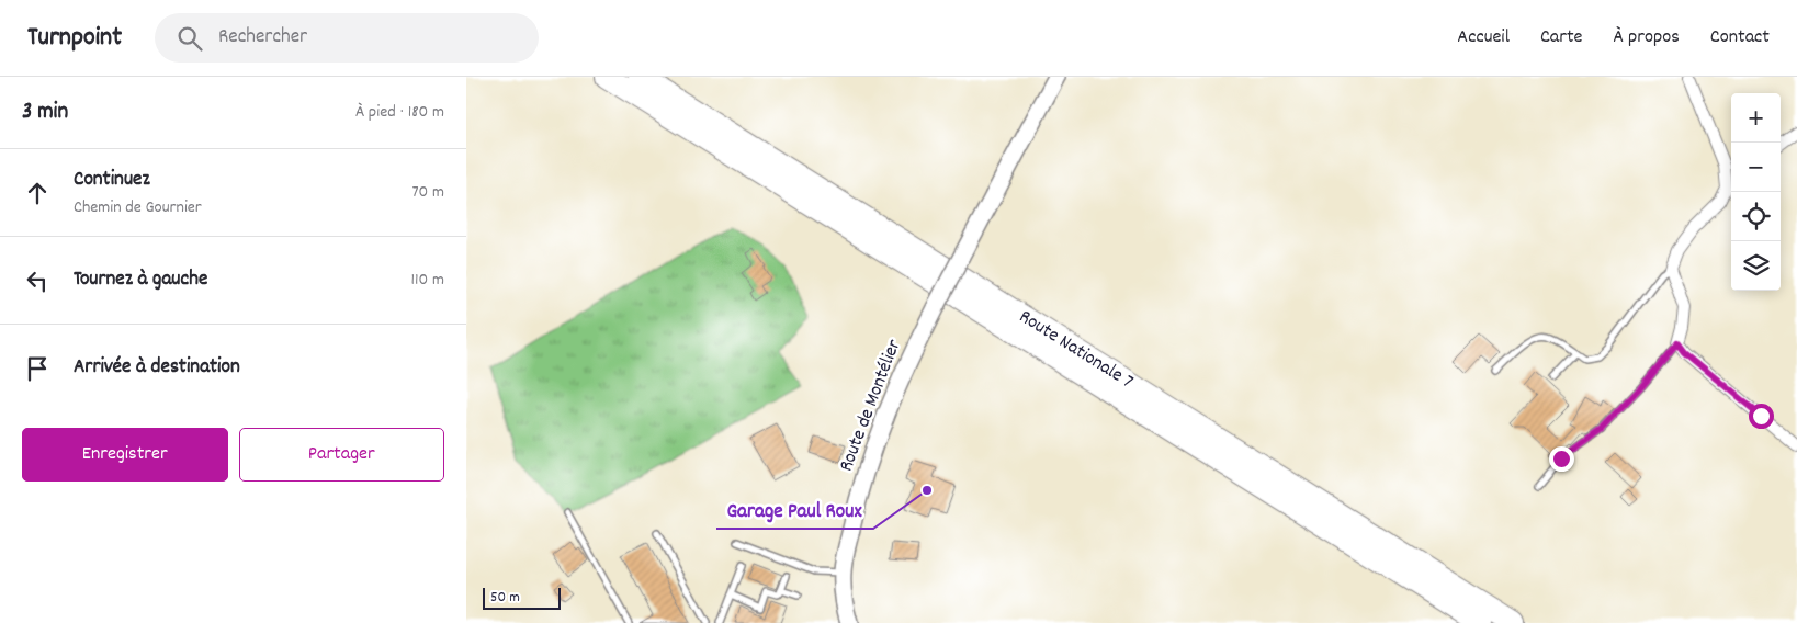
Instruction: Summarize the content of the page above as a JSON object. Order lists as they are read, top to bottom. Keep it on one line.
{"streets":{"highway":["Route Nationale 7"],"main road":["Route de Montélier"]},"places":["Garage Paul Roux"],"scale_bar":"50 m","page":{"header":"Turnpoint","search":"Rechercher","nav":["Accueil","Carte","À propos","Contact"],"heading":["3 min","À pied · 180 m"],"map_buttons":["+","−"],"list":[["Continuez","Chemin de Gournier","70 m"],["Tournez à gauche","110 m"],"Arrivée à destination"],"buttons":["Enregistrer","Partager"],"scale":"50 m"}}
